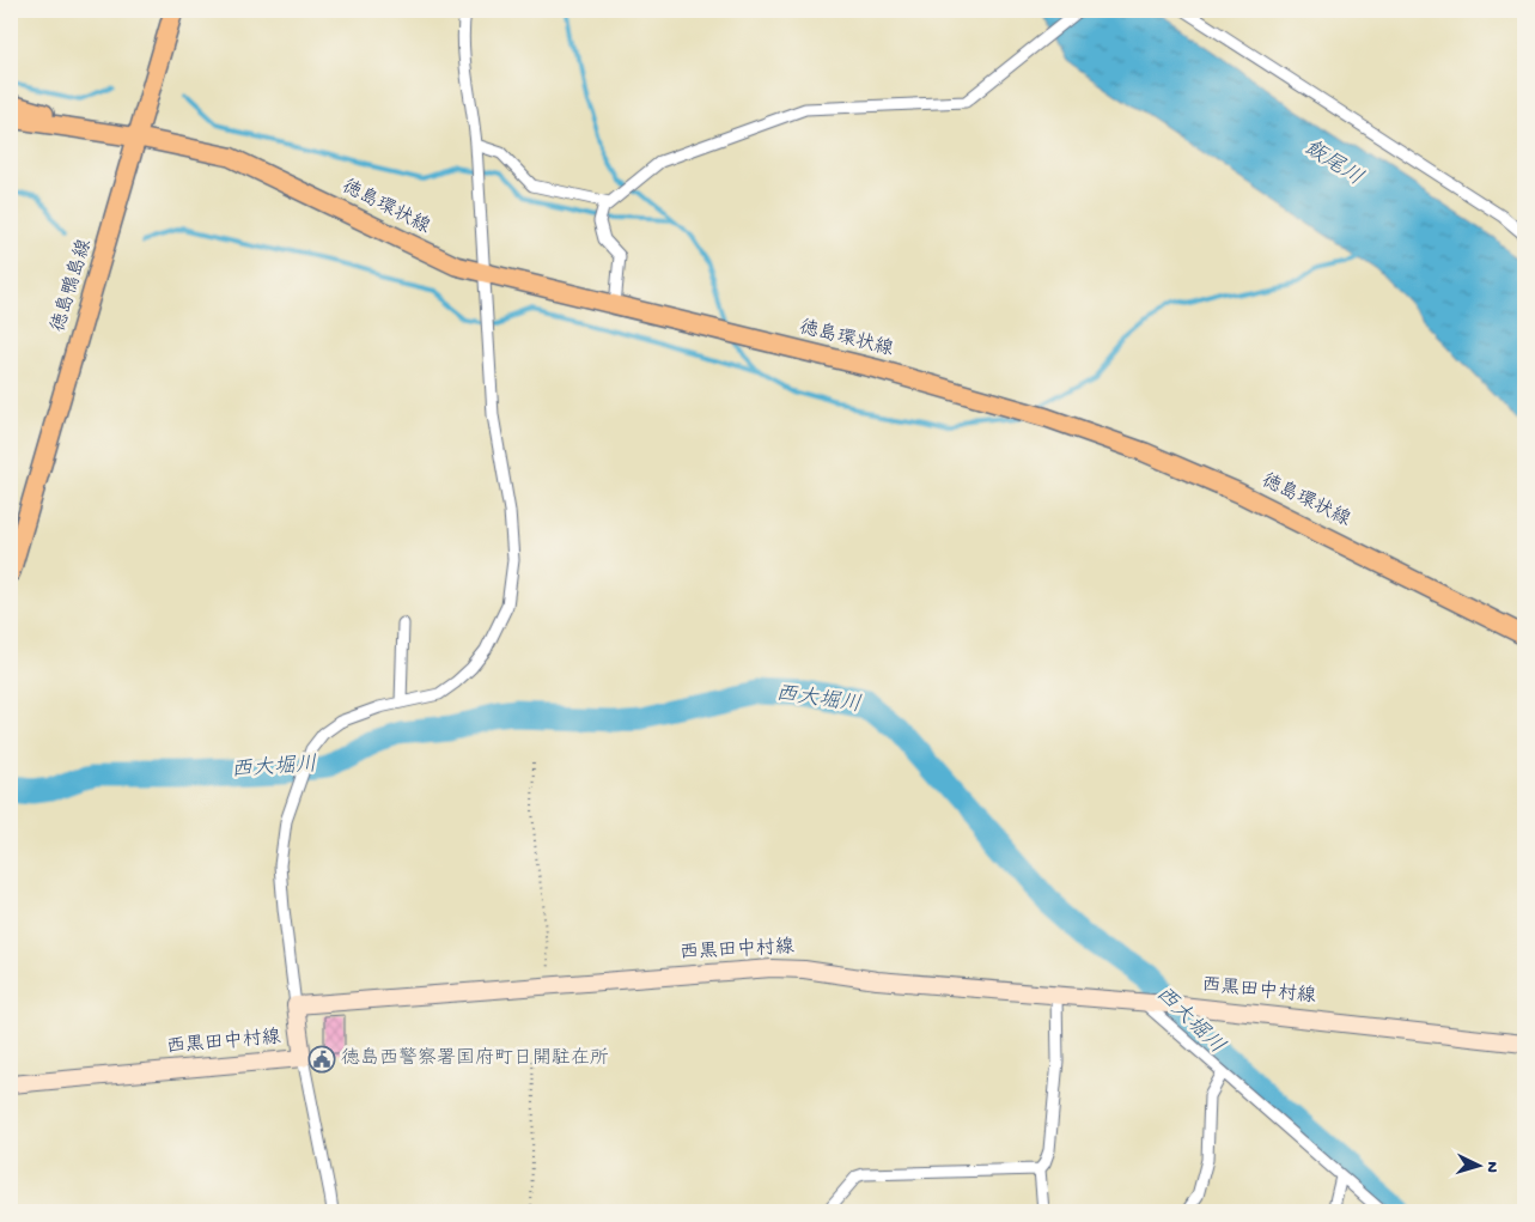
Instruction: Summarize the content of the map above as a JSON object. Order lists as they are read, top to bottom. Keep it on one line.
{"streets":{"main road":["徳島環状線","徳島鴨島線","西黒田中村線"]},"crossings":[["徳島環状線","徳島鴨島線"]],"water":["飯尾川","西大堀川"],"places":{"public building":["徳島西警察署国府町日開駐在所"]},"north":"right"}
